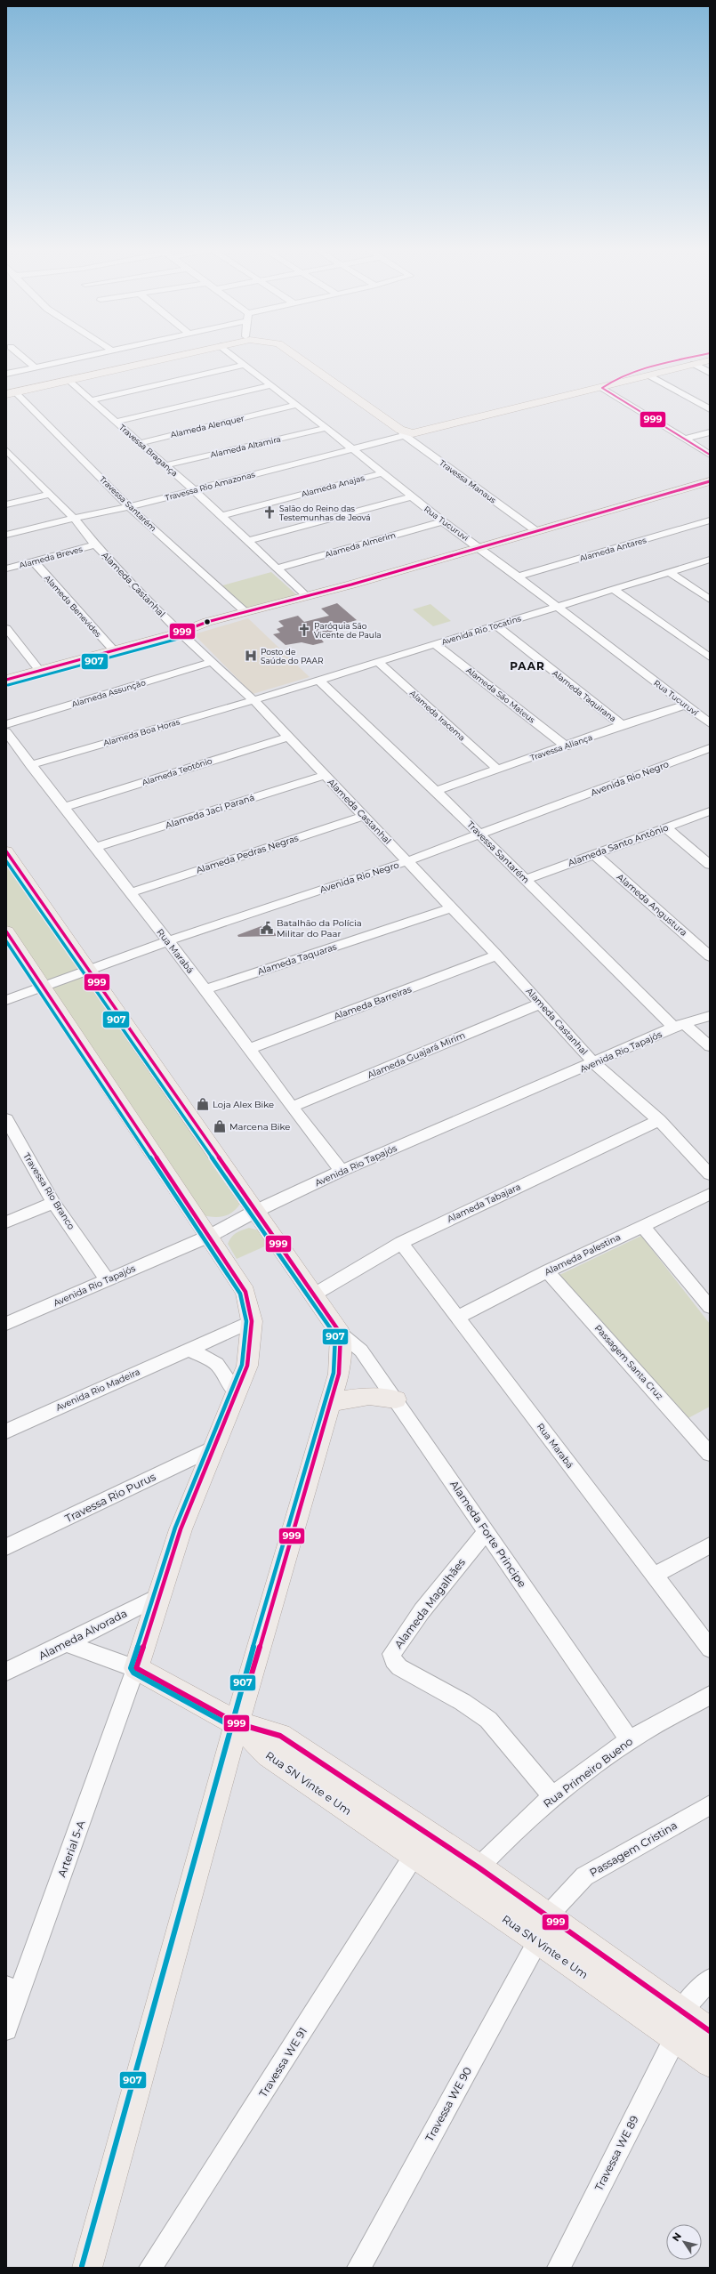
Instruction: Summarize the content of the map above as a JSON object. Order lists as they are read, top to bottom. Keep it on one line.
{"streets":{"main road":["Rua SN Vinte e Um"],"street":["Alameda Alenquer","Alameda Altamira","Travessa Bragança","Travessa Manaus","Travessa Rio Amazonas","Alameda Anajas","Travessa Santarém","Rua Tucuruví","Alameda Almerim","Alameda Antares","Alameda Breves","Alameda Castanhal","Alameda Benevides","Avenida Rio Tocatins","Alameda Assunção","Alameda São Mateus","Alameda Taquirana","Alameda Iracema","Alameda Boa Horas","Travessa Aliança","Alameda Teotônio","Avenida Rio Negro","Alameda Jaci Paraná","Alameda Santo Antônio","Alameda Pedras Negras","Alameda Angustura","Rua Marabá","Alameda Taquaras","Alameda Barreiras","Avenida Rio Tapajós","Alameda Guajará Mirim","Travessa Rio Branco","Alameda Tabajara","Alameda Palestina","Passagem Santa Cruz","Avenida Rio Madeira","Travessa Rio Purus","Alameda Forte Principe","Alameda Magalhães","Alameda Alvorada","Rua Primeiro Bueno","Arterial 5-A","Passagem Cristina","Travessa WE 91","Travessa WE 90","Travessa WE 89"]},"crossings":[["Alameda Alenquer","Travessa Bragança"],["Alameda Alenquer","Rua Tucuruví"],["Alameda Altamira","Travessa Bragança"],["Alameda Altamira","Rua Tucuruví"],["Travessa Bragança","Travessa Rio Amazonas"],["Travessa Bragança","Alameda Anajas"],["Travessa Bragança","Alameda Almerim"],["Travessa Manaus","Travessa Rio Amazonas"],["Travessa Rio Amazonas","Travessa Santarém"],["Travessa Rio Amazonas","Rua Tucuruví"],["Travessa Rio Amazonas","Alameda Castanhal"],["Alameda Anajas","Rua Tucuruví"],["Travessa Santarém","Avenida Rio Tocatins"],["Travessa Santarém","Travessa Aliança"],["Travessa Santarém","Avenida Rio Negro"],["Travessa Santarém","Alameda Santo Antônio"],["Travessa Santarém","Avenida Rio Tapajós"],["Rua Tucuruví","Alameda Almerim"],["Rua Tucuruví","Alameda Antares"],["Rua Tucuruví","Avenida Rio Tocatins"],["Rua Tucuruví","Travessa Aliança"],["Alameda Breves","Alameda Castanhal"],["Alameda Breves","Alameda Benevides"],["Alameda Castanhal","Avenida Rio Tocatins"],["Alameda Castanhal","Alameda Assunção"],["Alameda Castanhal","Alameda Boa Horas"],["Alameda Castanhal","Alameda Teotônio"],["Alameda Castanhal","Avenida Rio Negro"],["Alameda Castanhal","Alameda Jaci Paraná"],["Alameda Castanhal","Alameda Pedras Negras"],["Alameda Castanhal","Alameda Taquaras"],["Alameda Castanhal","Alameda Barreiras"],["Alameda Castanhal","Avenida Rio Tapajós"],["Alameda Castanhal","Alameda Guajará Mirim"],["Alameda Castanhal","Alameda Tabajara"],["Avenida Rio Tocatins","Alameda São Mateus"],["Avenida Rio Tocatins","Alameda Taquirana"],["Avenida Rio Tocatins","Alameda Iracema"],["Avenida Rio Tocatins","Alameda Boa Horas"],["Alameda São Mateus","Travessa Aliança"],["Alameda Taquirana","Travessa Aliança"],["Alameda Iracema","Travessa Aliança"],["Alameda Boa Horas","Rua Marabá"],["Alameda Teotônio","Rua Marabá"],["Avenida Rio Negro","Rua Marabá"],["Alameda Jaci Paraná","Rua Marabá"],["Alameda Santo Antônio","Alameda Angustura"],["Alameda Pedras Negras","Rua Marabá"],["Rua Marabá","Alameda Taquaras"],["Rua Marabá","Alameda Barreiras"],["Rua Marabá","Avenida Rio Tapajós"],["Rua Marabá","Alameda Guajará Mirim"],["Rua Marabá","Alameda Tabajara"],["Rua Marabá","Alameda Palestina"],["Avenida Rio Tapajós","Travessa Rio Branco"],["Alameda Palestina","Passagem Santa Cruz"],["Alameda Forte Principe","Alameda Magalhães"],["Alameda Forte Principe","Rua Primeiro Bueno"],["Alameda Magalhães","Rua Primeiro Bueno"],["Rua Primeiro Bueno","Rua SN Vinte e Um"],["Rua SN Vinte e Um","Passagem Cristina"],["Rua SN Vinte e Um","Travessa WE 91"],["Rua SN Vinte e Um","Travessa WE 90"],["Rua SN Vinte e Um","Travessa WE 89"],["Passagem Cristina","Travessa WE 90"]],"districts":["PAAR"],"places":{"church":["Salão do Reino das Testemunhas de Jeová","Paróquia São Vicente de Paula"],"hospital":["Posto de Saúde do PAAR"],"public building":["Batalhão da Polícia Militar do Paar"],"shop":["Loja Alex Bike","Marcena Bike"]},"lines":["transit line 999","transit line 907"],"north":"top left"}
